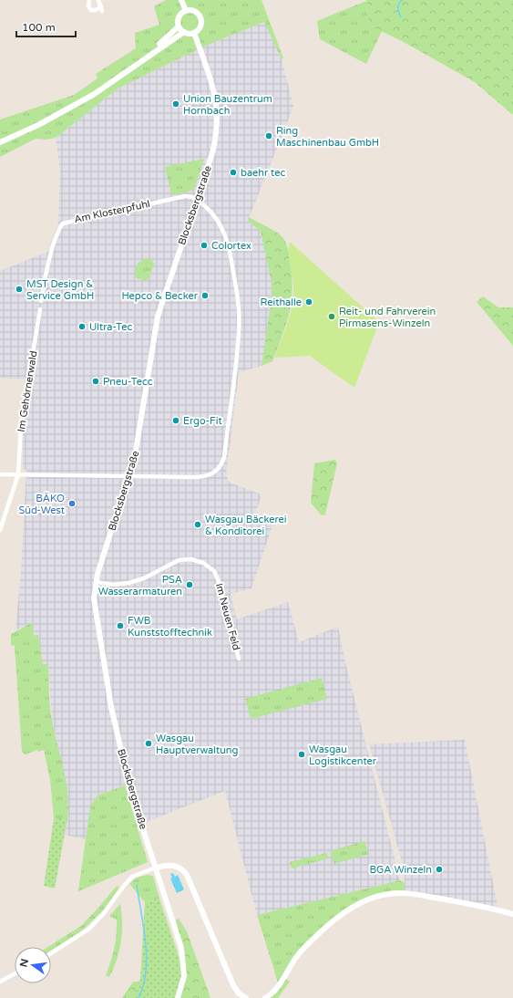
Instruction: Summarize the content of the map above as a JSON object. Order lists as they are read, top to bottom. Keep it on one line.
{"streets":{"main road":["Blocksbergstraße"],"street":["Am Klosterpfuhl","Im Gehörnerwald","Im Neuen Feld"]},"crossings":[["Blocksbergstraße","Am Klosterpfuhl"],["Blocksbergstraße","Im Neuen Feld"]],"places":["Union Bauzentrum Hornbach","Ring Maschinenbau GmbH","baehr tec","Colortex","MST Design & Service GmbH","Hepco & Becker","Reithalle","Reit- und Fahrverein Pirmasens-Winzeln","Ultra-Tec","Pneu-Tecc","Ergo-Fit","BÄKO Süd-West","Wasgau Bäckerei & Konditorei","PSA Wasserarmaturen","FWB Kunststofftechnik","Wasgau Hauptverwaltung","Wasgau Logistikcenter","BGA Winzeln"],"scale_bar":"100 m","north":"left"}
